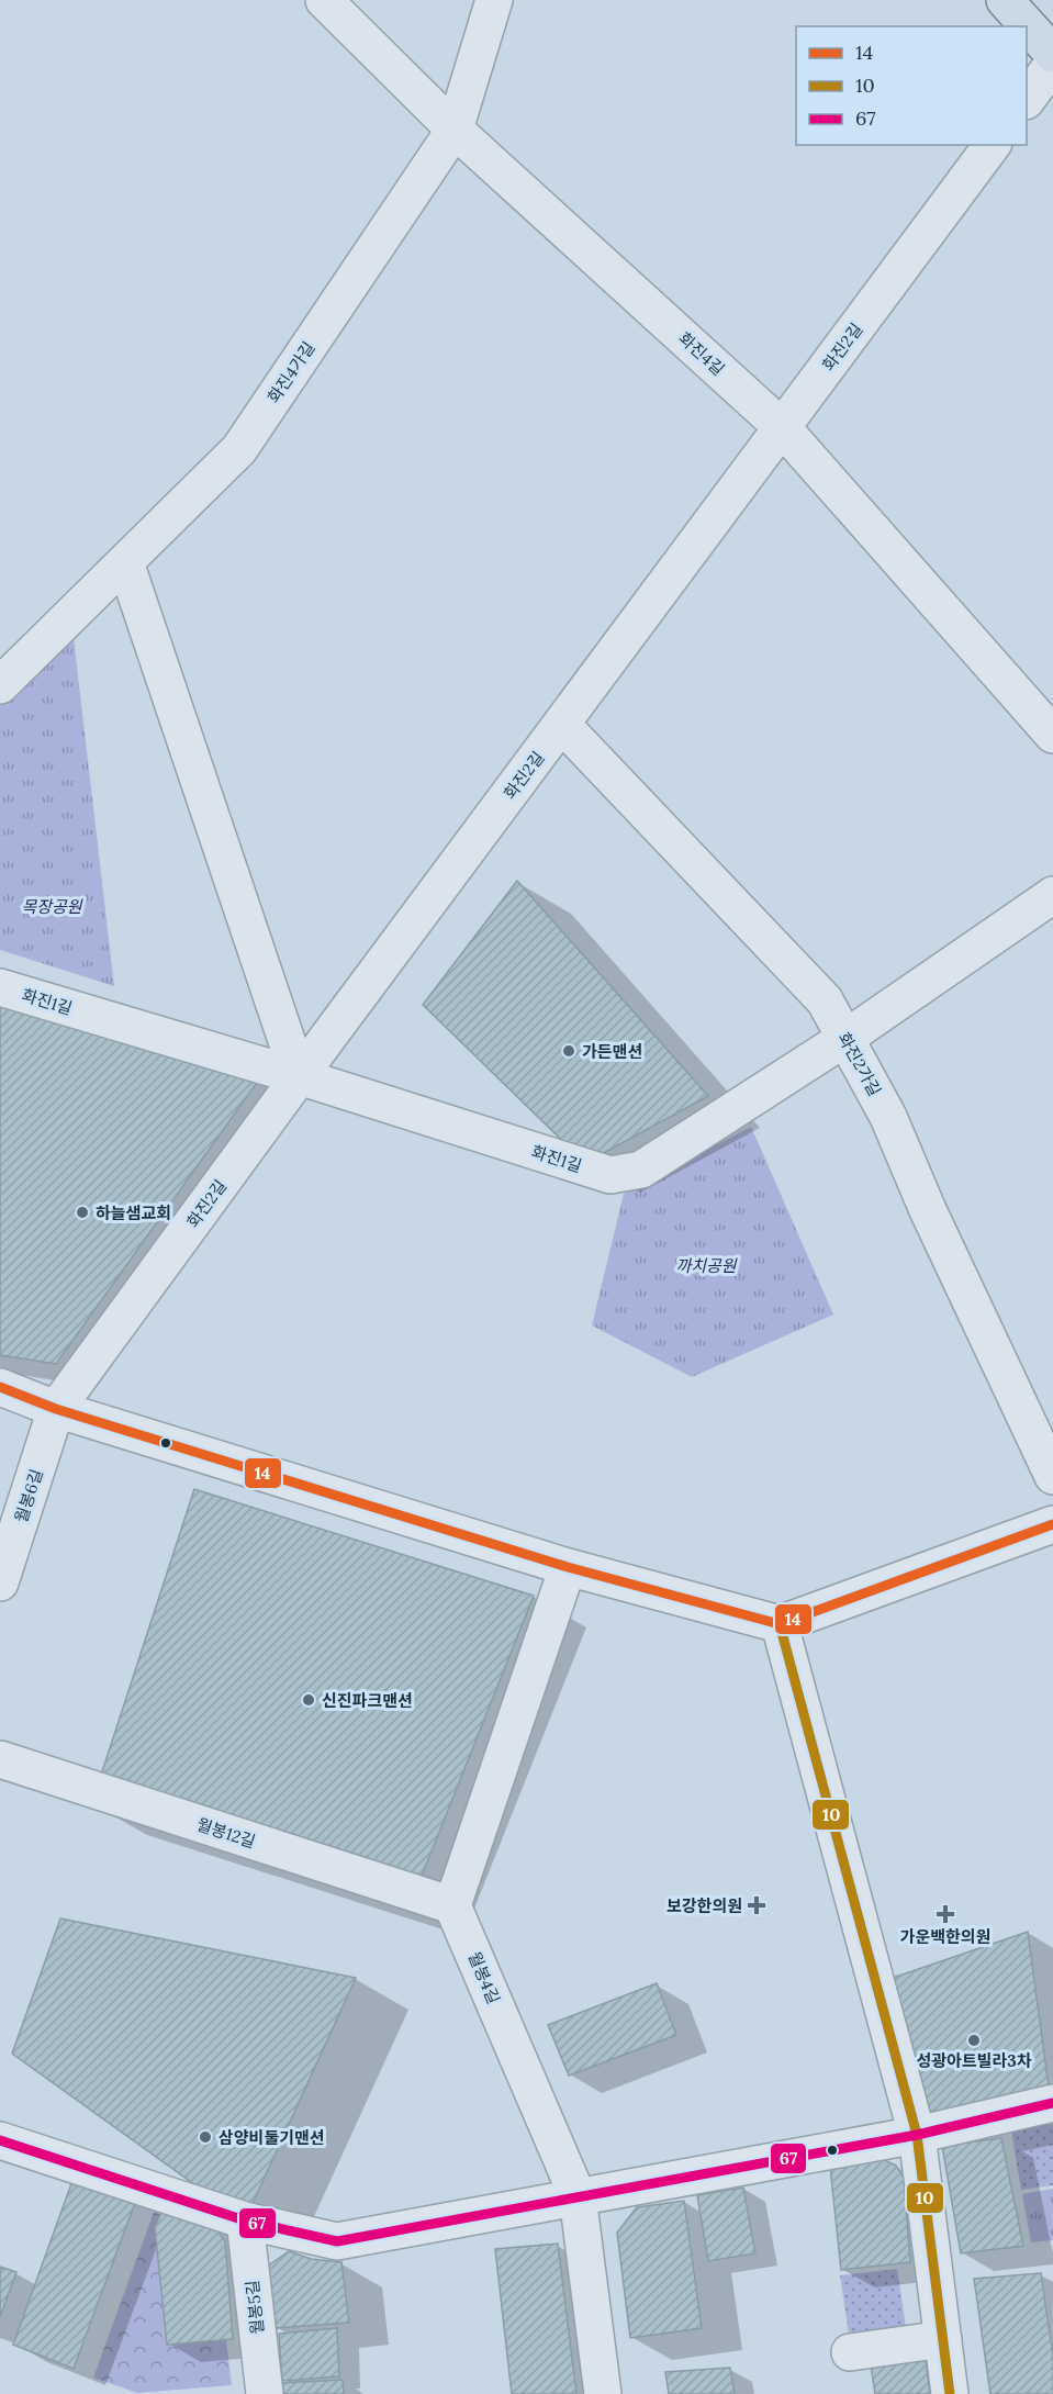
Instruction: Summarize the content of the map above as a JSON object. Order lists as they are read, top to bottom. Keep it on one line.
{"streets":{"street":["화진2길","화진4길","화진4가길","화진1길","화진2가길","월봉6길","월봉12길","월봉4길","월봉5길"]},"crossings":[["화진2길","화진4길"],["화진2길","화진1길"],["화진2길","화진2가길"],["화진2길","월봉6길"],["화진4길","화진4가길"],["화진1길","화진2가길"],["월봉12길","월봉4길"]],"parks":["목장공원","까치공원"],"places":{"other":["가든맨션","하늘샘교회","신진파크맨션","성광아트빌라3차","삼양비둘기맨션"],"health":["보강한의원","가운백한의원"]},"lines":["transit line 14","transit line 10","transit line 67"],"legend":["14","10","67"]}
